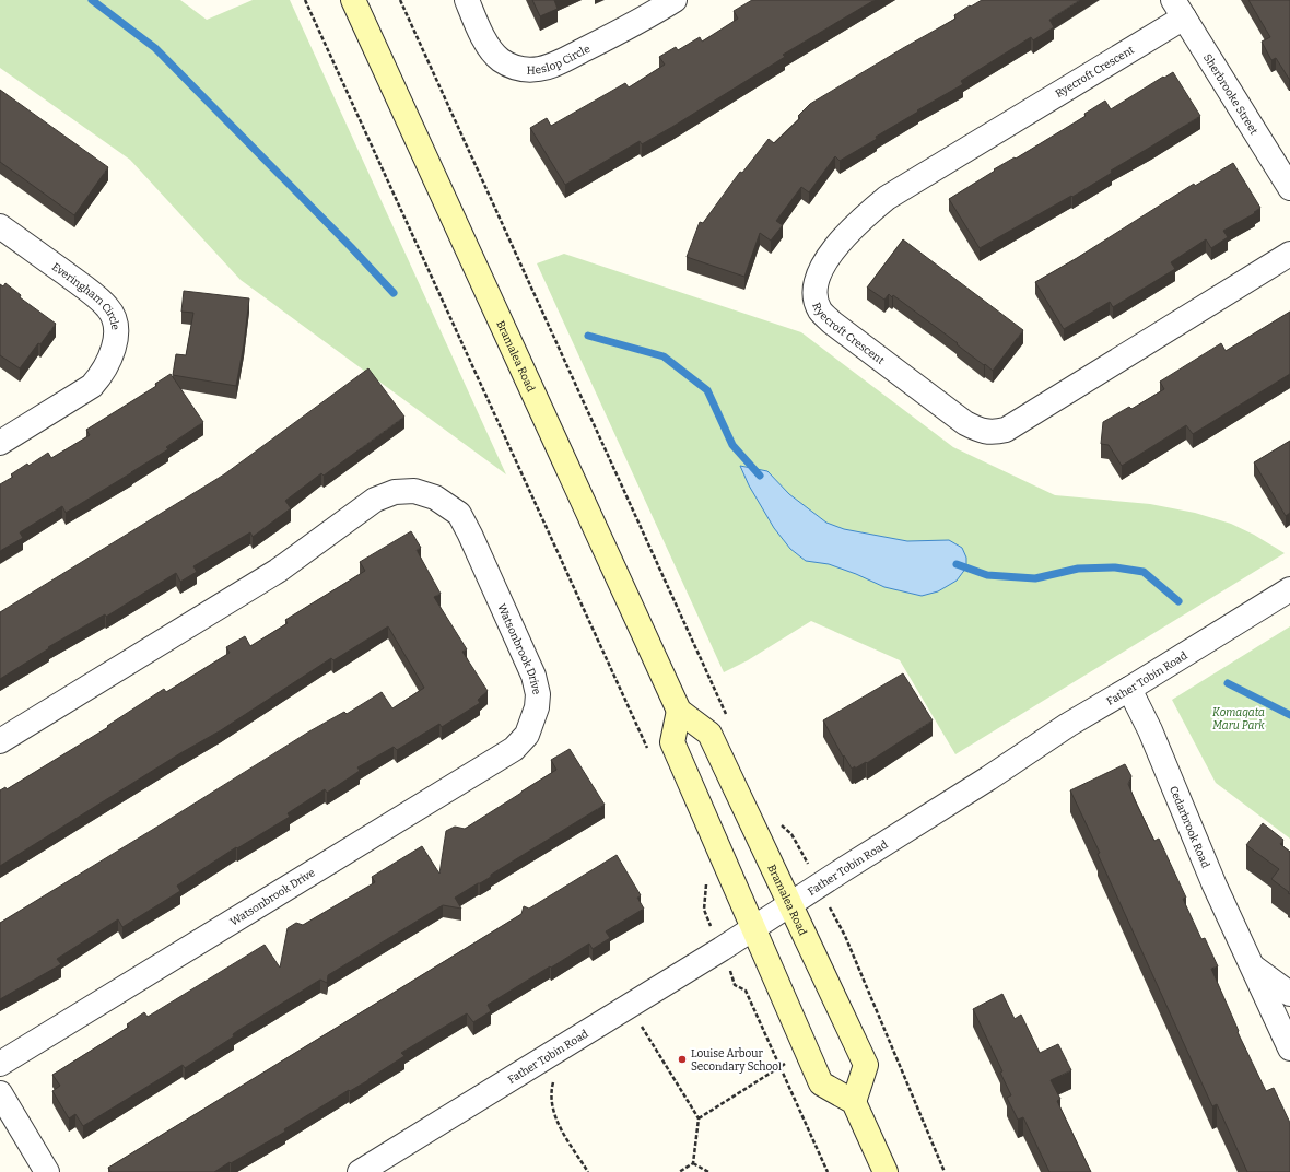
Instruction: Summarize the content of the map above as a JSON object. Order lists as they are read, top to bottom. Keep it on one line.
{"streets":{"main road":["Bramalea Road"],"street":["Heslop Circle","Ryecroft Crescent","Sherbrooke Street","Everingham Circle","Watsonbrook Drive","Father Tobin Road","Cedarbrook Road"]},"crossings":[["Ryecroft Crescent","Sherbrooke Street"],["Bramalea Road","Father Tobin Road"],["Father Tobin Road","Cedarbrook Road"]],"parks":["Komagata Maru Park"],"places":["Louise Arbour Secondary School"]}
